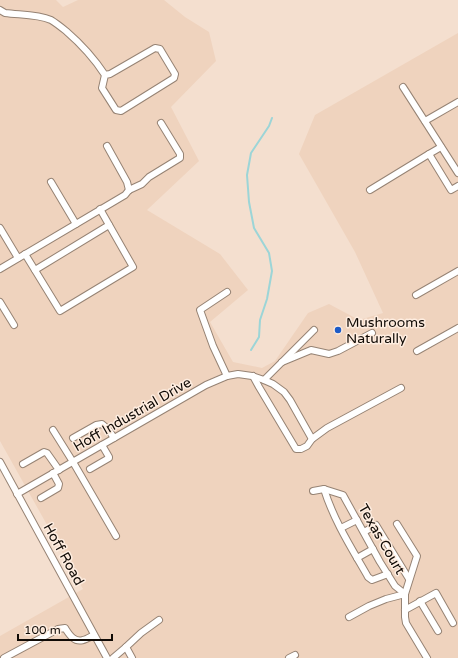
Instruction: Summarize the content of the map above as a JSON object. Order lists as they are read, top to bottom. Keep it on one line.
{"streets":{"street":["Hoff Industrial Drive","Texas Court","Hoff Road"]},"crossings":[["Hoff Industrial Drive","Hoff Road"]],"places":["Mushrooms Naturally"],"scale_bar":"100 m"}
